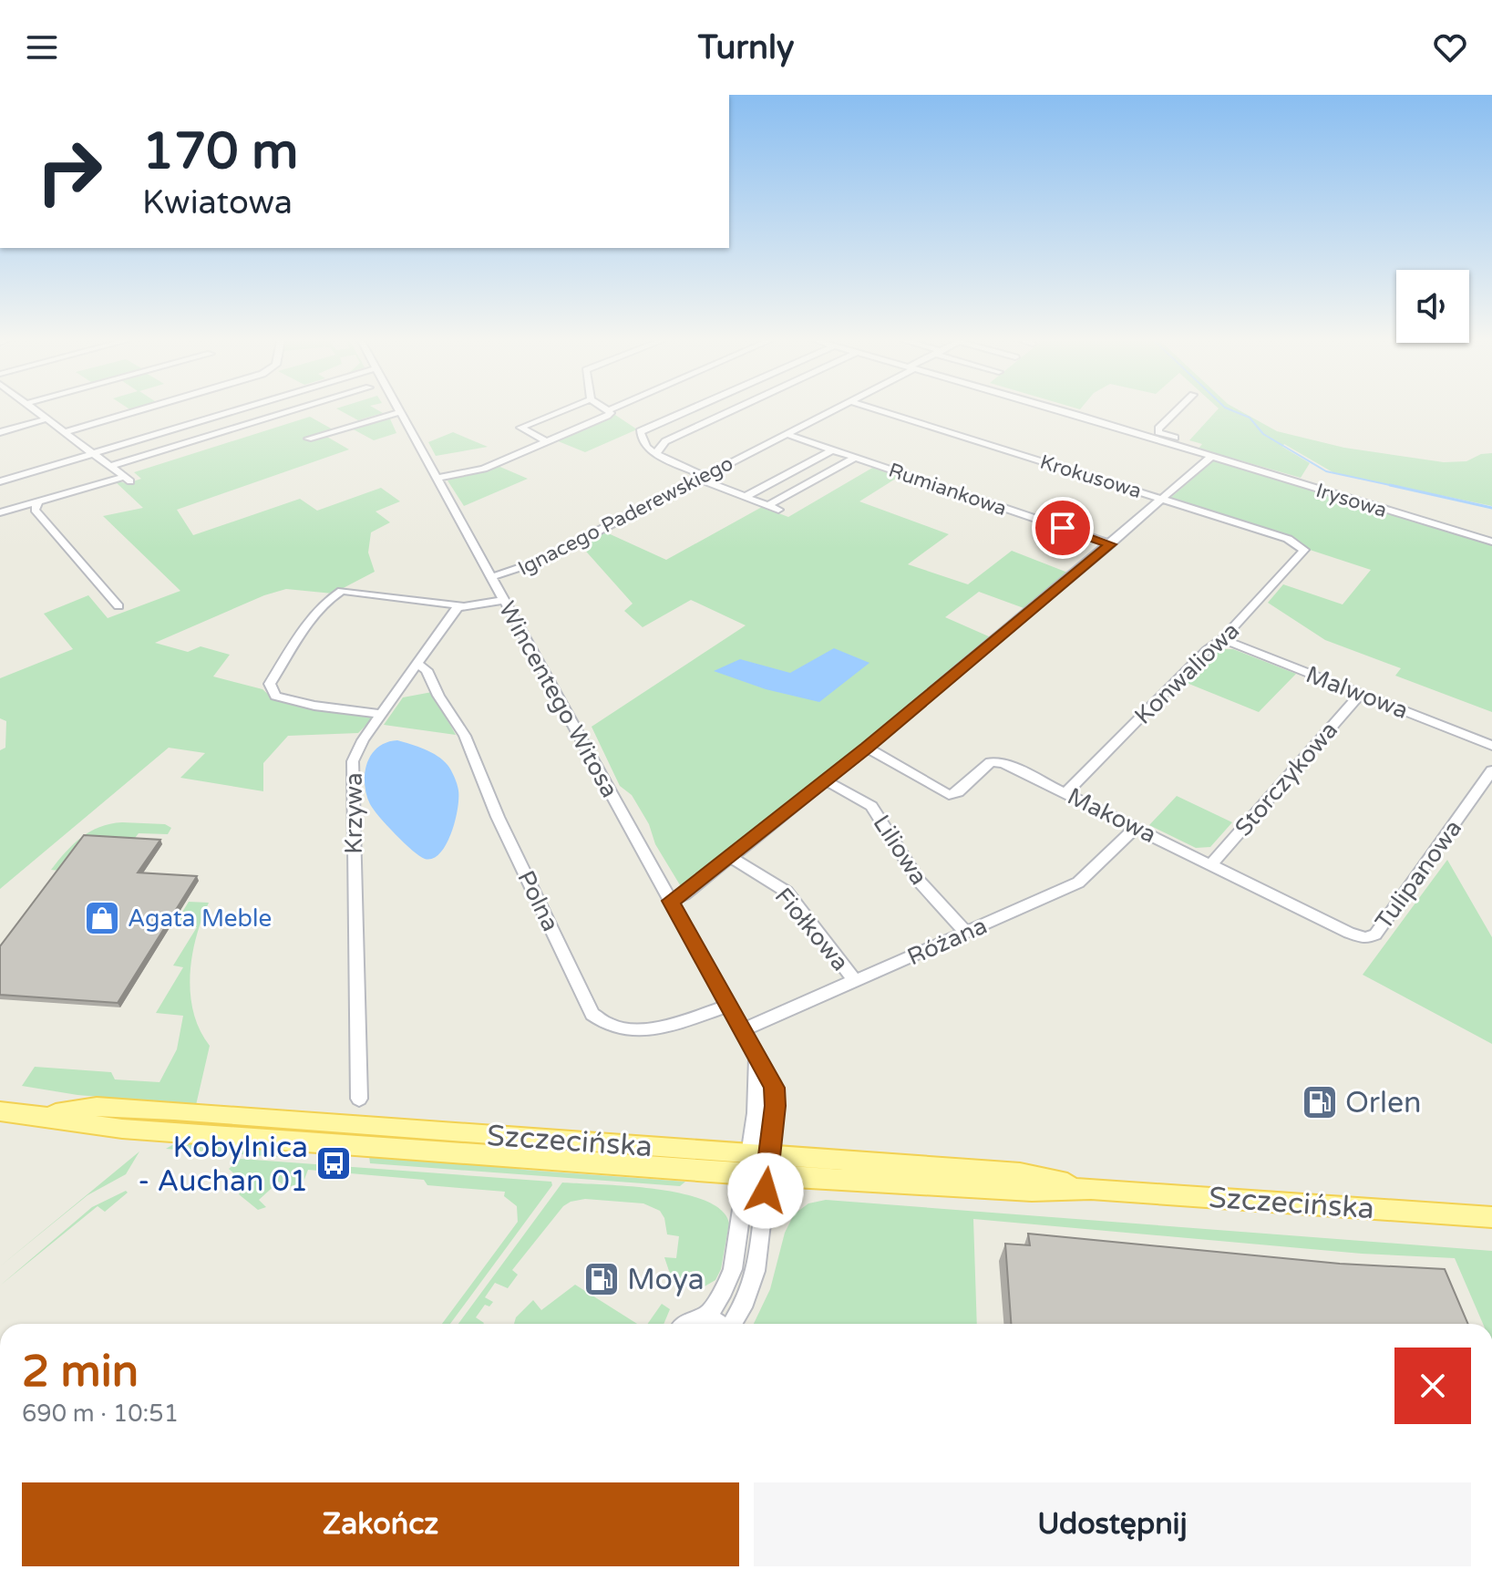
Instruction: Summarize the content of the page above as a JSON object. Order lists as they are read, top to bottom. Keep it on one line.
{"streets":{"main road":["Szczecińska"],"street":["Krokusowa","Rumiankowa","Irysowa","Ignacego Paderewskiego","Konwaliowa","Malwowa","Wincentego Witosa","Storczykowa","Krzywa","Makowa","Liliowa","Tulipanowa","Polna","Fiołkowa","Różana"]},"crossings":[["Krokusowa","Konwaliowa"],["Rumiankowa","Ignacego Paderewskiego"],["Ignacego Paderewskiego","Wincentego Witosa"],["Konwaliowa","Malwowa"],["Konwaliowa","Makowa"],["Malwowa","Storczykowa"],["Wincentego Witosa","Polna"],["Wincentego Witosa","Różana"],["Wincentego Witosa","Szczecińska"],["Storczykowa","Makowa"],["Krzywa","Polna"],["Makowa","Tulipanowa"],["Makowa","Różana"],["Liliowa","Różana"],["Fiołkowa","Różana"]],"places":{"shop":["Agata Meble"],"fuel station":["Orlen","Moya"],"bus stop":["Kobylnica - Auchan 01"]},"page":{"header":"Turnly","turn":["170 m","Kwiatowa"],"heading":["2 min","690 m · 10:51"],"buttons":["Zakończ","Udostępnij"]}}
